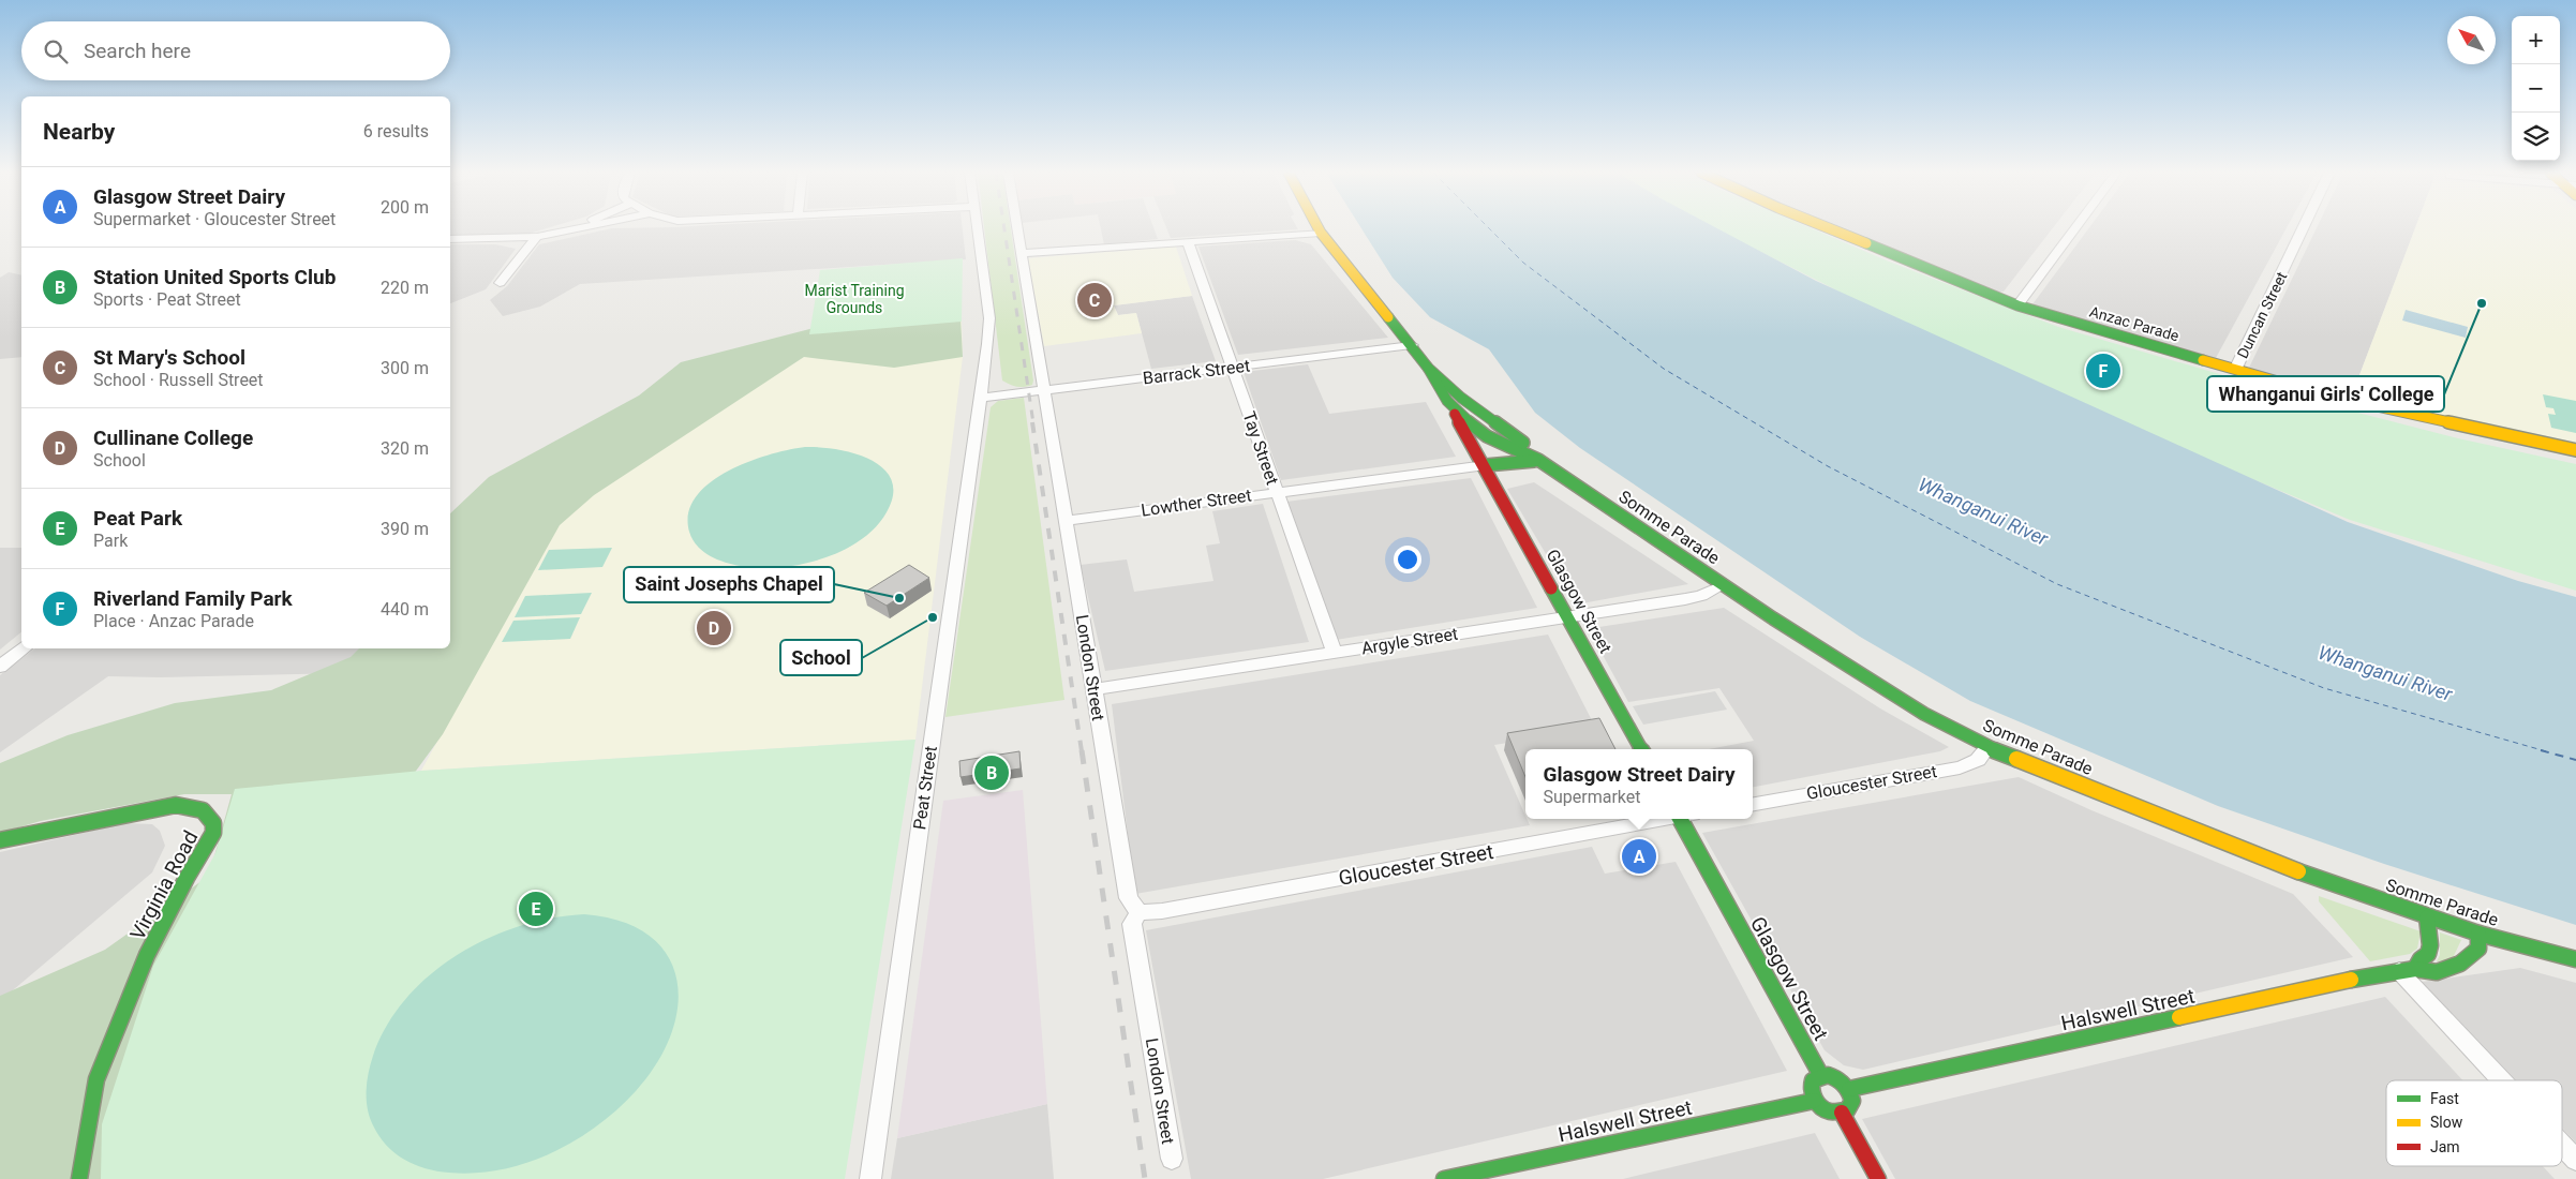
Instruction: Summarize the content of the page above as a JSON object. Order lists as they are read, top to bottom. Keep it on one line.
{"streets":{"main road":["Anzac Parade","Somme Parade","Glasgow Street","Virginia Road","Halswell Street"],"street":["Duncan Street","Barrack Street","Tay Street","Lowther Street","Argyle Street","London Street","Gloucester Street","Peat Street"]},"crossings":[["Duncan Street","Anzac Parade"],["Barrack Street","Tay Street"],["Barrack Street","Somme Parade"],["Barrack Street","London Street"],["Barrack Street","Peat Street"],["Tay Street","Lowther Street"],["Tay Street","Argyle Street"],["Lowther Street","Glasgow Street"],["Lowther Street","London Street"],["Somme Parade","Glasgow Street"],["Somme Parade","Argyle Street"],["Somme Parade","Gloucester Street"],["Somme Parade","Halswell Street"],["Glasgow Street","Argyle Street"],["Glasgow Street","Halswell Street"],["Argyle Street","London Street"],["London Street","Gloucester Street"]],"water":["Whanganui River"],"parks":["Marist Training Grounds"],"places":["Whanganui Girls' College","Saint Josephs Chapel","School"],"legend":["Fast","Slow","Jam"],"north":"top left","page":{"map_buttons":["+","−"],"search":"Search here","heading":["Nearby","6 results"],"list":[{"mark":"A","name":"Glasgow Street Dairy","note":"Supermarket · Gloucester Street","value":"200 m"},{"mark":"B","name":"Station United Sports Club","note":"Sports · Peat Street","value":"220 m"},{"mark":"C","name":"St Mary's School","note":"School · Russell Street","value":"300 m"},{"mark":"D","name":"Cullinane College","note":"School","value":"320 m"},{"mark":"E","name":"Peat Park","note":"Park","value":"390 m"},{"mark":"F","name":"Riverland Family Park","note":"Place · Anzac Parade","value":"440 m"}],"pins":["C","F","D","B","A","E"],"popup":["Glasgow Street Dairy","Supermarket"]}}
